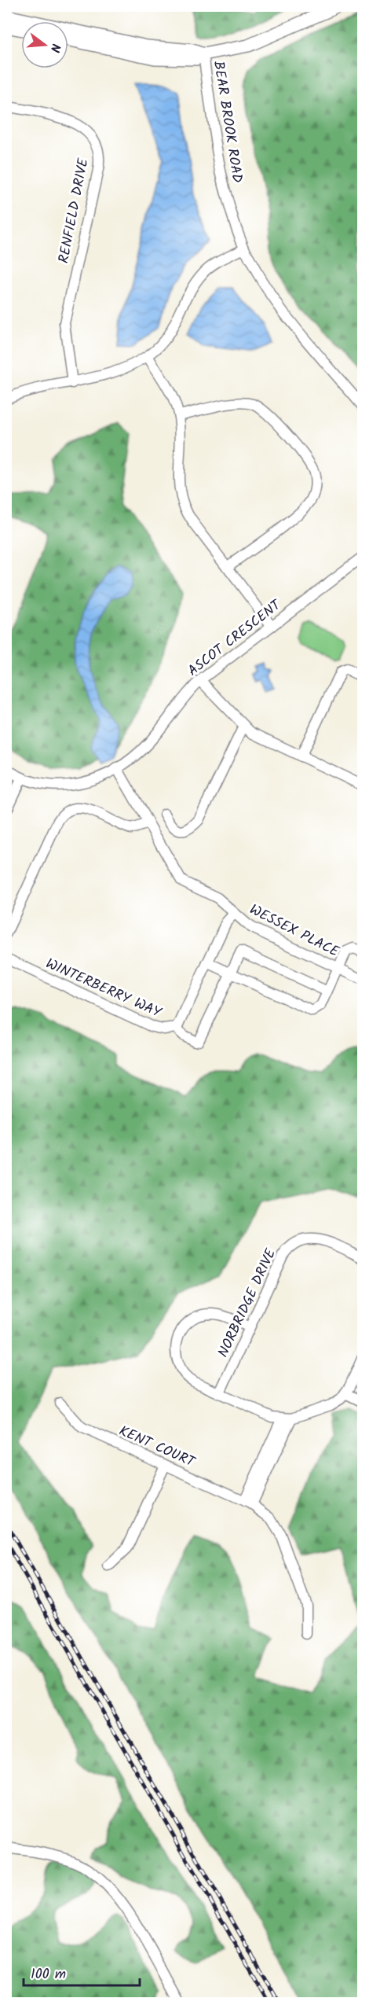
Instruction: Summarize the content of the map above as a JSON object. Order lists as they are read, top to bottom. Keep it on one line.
{"streets":{"street":["BEAR BROOK ROAD","RENFIELD DRIVE","ASCOT CRESCENT","WESSEX PLACE","WINTERBERRY WAY","NORBRIDGE DRIVE","KENT COURT"]},"crossings":[["ASCOT CRESCENT","WESSEX PLACE"]],"scale_bar":"100 m","north":"right"}
